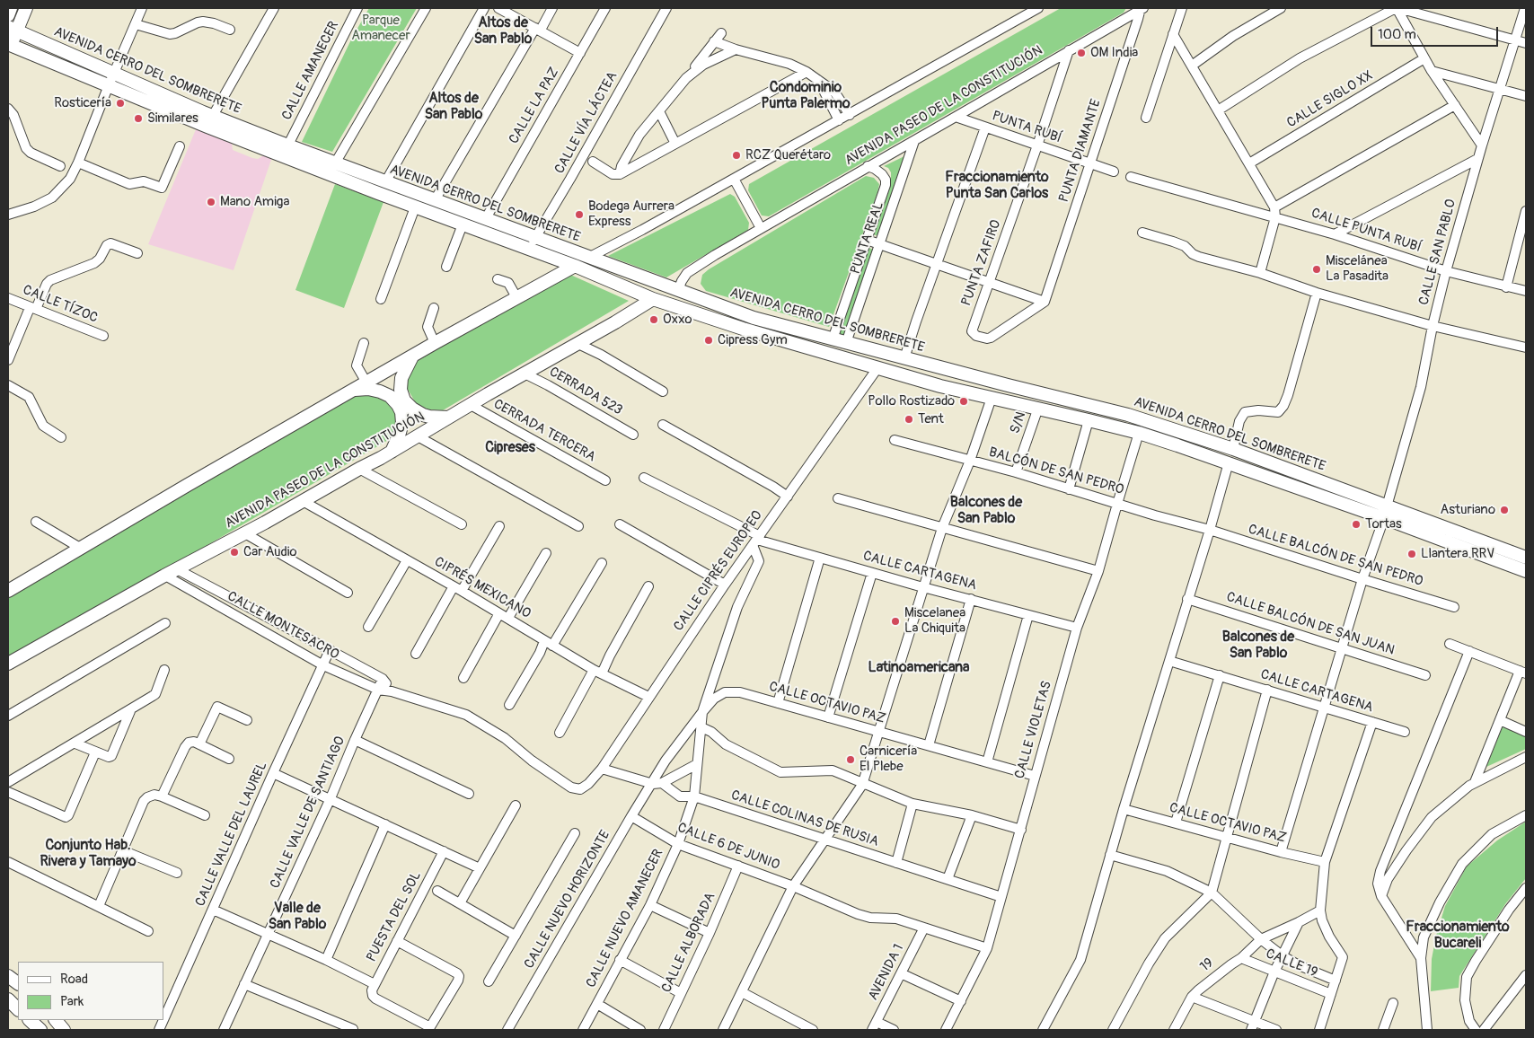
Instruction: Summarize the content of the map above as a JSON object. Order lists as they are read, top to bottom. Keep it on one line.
{"streets":{"main road":["AVENIDA CERRO DEL SOMBRERETE","AVENIDA PASEO DE LA CONSTITUCIÓN"],"street":["CALLE AMANECER","CALLE SIGLO XX","CALLE LA PAZ","CALLE VÍA LÁCTEA","PUNTA RUBÍ","PUNTA DIAMANTE","CALLE PUNTA RUBÍ","PUNTA REAL","CALLE SAN PABLO","PUNTA ZAFIRO","CALLE TÍZOC","CERRADA 523","S/N","CERRADA TERCERA","BALCÓN DE SAN PEDRO","CALLE BALCÓN DE SAN PEDRO","CALLE CIPRÉS EUROPEO","CALLE CARTAGENA","CIPRÉS MEXICANO","CALLE BALCÓN DE SAN JUAN","CALLE MONTESACRO","CALLE OCTAVIO PAZ","CALLE VIOLETAS","CALLE VALLE DE SANTIAGO","CALLE COLINAS DE RUSIA","CALLE VALLE DEL LAUREL","CALLE 6 DE JUNIO","CALLE NUEVO HORIZONTE","PUESTA DEL SOL","CALLE NUEVO AMANECER","CALLE ALBORADA","CALLE 19","19","AVENIDA 1"]},"crossings":[["AVENIDA CERRO DEL SOMBRERETE","CALLE AMANECER"],["AVENIDA CERRO DEL SOMBRERETE","CALLE LA PAZ"],["AVENIDA CERRO DEL SOMBRERETE","AVENIDA PASEO DE LA CONSTITUCIÓN"],["AVENIDA CERRO DEL SOMBRERETE","CALLE VÍA LÁCTEA"],["AVENIDA CERRO DEL SOMBRERETE","PUNTA REAL"],["AVENIDA CERRO DEL SOMBRERETE","CALLE SAN PABLO"],["AVENIDA CERRO DEL SOMBRERETE","S/N"],["AVENIDA CERRO DEL SOMBRERETE","CALLE CIPRÉS EUROPEO"],["AVENIDA CERRO DEL SOMBRERETE","CALLE VIOLETAS"],["AVENIDA PASEO DE LA CONSTITUCIÓN","PUNTA RUBÍ"],["AVENIDA PASEO DE LA CONSTITUCIÓN","PUNTA DIAMANTE"],["AVENIDA PASEO DE LA CONSTITUCIÓN","PUNTA REAL"],["AVENIDA PASEO DE LA CONSTITUCIÓN","PUNTA ZAFIRO"],["AVENIDA PASEO DE LA CONSTITUCIÓN","CERRADA 523"],["AVENIDA PASEO DE LA CONSTITUCIÓN","CERRADA TERCERA"],["AVENIDA PASEO DE LA CONSTITUCIÓN","CIPRÉS MEXICANO"],["AVENIDA PASEO DE LA CONSTITUCIÓN","CALLE MONTESACRO"],["PUNTA RUBÍ","PUNTA DIAMANTE"],["PUNTA RUBÍ","PUNTA ZAFIRO"],["PUNTA DIAMANTE","PUNTA ZAFIRO"],["CALLE PUNTA RUBÍ","CALLE SAN PABLO"],["CALLE SAN PABLO","CALLE BALCÓN DE SAN PEDRO"],["CALLE SAN PABLO","CALLE CARTAGENA"],["CALLE SAN PABLO","CALLE BALCÓN DE SAN JUAN"],["CALLE SAN PABLO","CALLE OCTAVIO PAZ"],["S/N","BALCÓN DE SAN PEDRO"],["BALCÓN DE SAN PEDRO","CALLE BALCÓN DE SAN PEDRO"],["BALCÓN DE SAN PEDRO","CALLE VIOLETAS"],["CALLE CIPRÉS EUROPEO","CALLE CARTAGENA"],["CALLE CIPRÉS EUROPEO","CIPRÉS MEXICANO"],["CALLE CIPRÉS EUROPEO","CALLE MONTESACRO"],["CALLE CIPRÉS EUROPEO","CALLE COLINAS DE RUSIA"],["CALLE CARTAGENA","CALLE VIOLETAS"],["CALLE MONTESACRO","CALLE VALLE DE SANTIAGO"],["CALLE MONTESACRO","CALLE VALLE DEL LAUREL"],["CALLE OCTAVIO PAZ","CALLE VIOLETAS"],["CALLE OCTAVIO PAZ","CALLE COLINAS DE RUSIA"],["CALLE OCTAVIO PAZ","CALLE NUEVO HORIZONTE"],["CALLE OCTAVIO PAZ","CALLE NUEVO AMANECER"],["CALLE VIOLETAS","CALLE COLINAS DE RUSIA"],["CALLE VIOLETAS","CALLE 6 DE JUNIO"],["CALLE COLINAS DE RUSIA","CALLE NUEVO HORIZONTE"],["CALLE COLINAS DE RUSIA","CALLE NUEVO AMANECER"],["CALLE 6 DE JUNIO","CALLE NUEVO HORIZONTE"],["CALLE 6 DE JUNIO","CALLE NUEVO AMANECER"],["CALLE 6 DE JUNIO","CALLE ALBORADA"],["CALLE 6 DE JUNIO","AVENIDA 1"],["CALLE 19","19"]],"districts":["Altos de San Pablo","Condominio Punta Palermo","Altos de San Pablo","Fraccionamiento Punta San Carlos","Cipreses","Balcones de San Pablo","Balcones de San Pablo","Latinoamericana","Conjunto Hab. Rivera y Tamayo","Valle de San Pablo","Fraccionamiento Bucareli"],"parks":["Parque Amanecer"],"places":["OM India","Rosticería","Similares","RCZ Querétaro","Mano Amiga","Bodega Aurrera Express","Miscelánea La Pasadita","Oxxo","Cipress Gym","Pollo Rostizado","Tent","Asturiano","Tortas","Car Audio","Llantera RRV","Miscelanea La Chiquita","Carnicería El Plebe"],"legend":["Road","Park"],"scale_bar":"100 m"}
